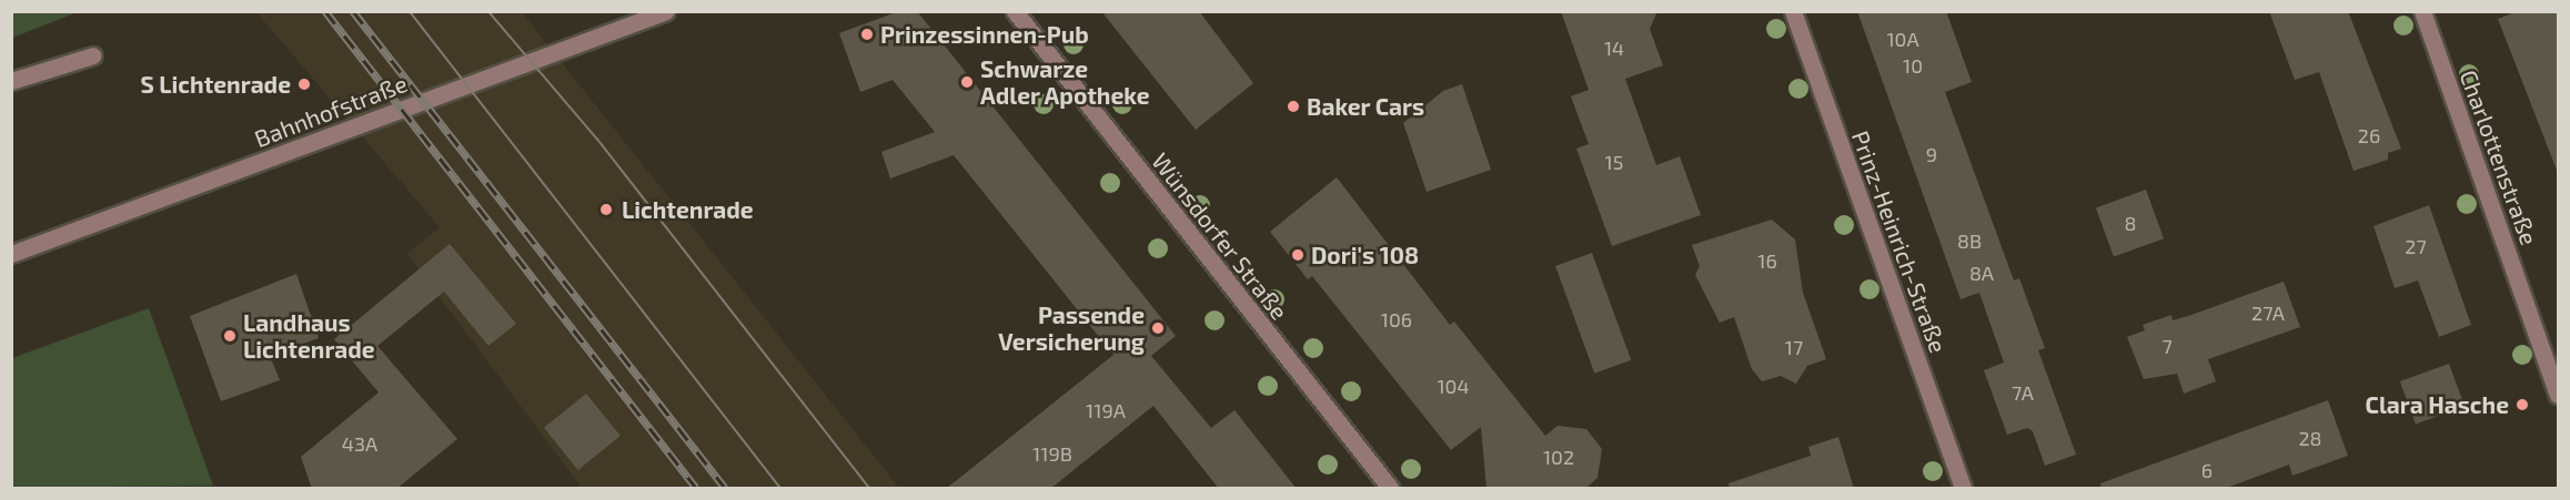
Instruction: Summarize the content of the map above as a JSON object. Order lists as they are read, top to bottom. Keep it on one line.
{"streets":{"street":["Bahnhofstraße","Charlottenstraße","Wünsdorfer Straße","Prinz-Heinrich-Straße"]},"places":["Prinzessinnen-Pub","Schwarze Adler Apotheke","S Lichtenrade","Baker Cars","Lichtenrade","Dori's 108","Passende Versicherung","Landhaus Lichtenrade","Clara Hasche"],"house_numbers":["10A","14","10","26","9","15","8","8B","27","16","8A","27A","106","7","17","104","7A","119A","28","43A","119B","102","6"]}
